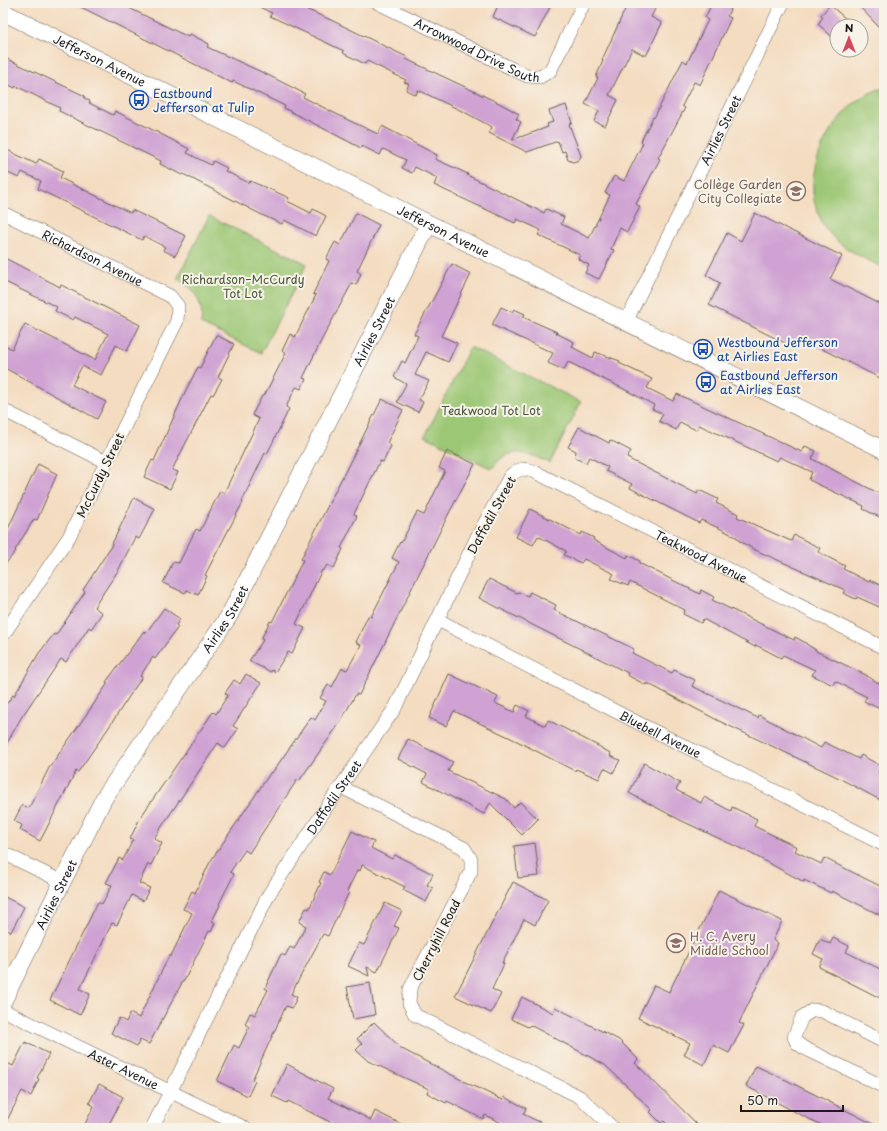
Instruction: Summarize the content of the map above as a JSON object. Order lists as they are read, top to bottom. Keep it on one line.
{"streets":{"street":["Arrowwood Drive South","Jefferson Avenue","Airlies Street","Richardson Avenue","McCurdy Street","Daffodil Street","Teakwood Avenue","Bluebell Avenue","Cherryhill Road","Aster Avenue"]},"crossings":[["Jefferson Avenue","Airlies Street"],["Richardson Avenue","McCurdy Street"],["Daffodil Street","Teakwood Avenue"],["Daffodil Street","Bluebell Avenue"],["Daffodil Street","Cherryhill Road"],["Daffodil Street","Aster Avenue"]],"parks":["Richardson–McCurdy Tot Lot","Teakwood Tot Lot"],"places":{"bus stop":["Eastbound Jefferson at Tulip","Westbound Jefferson at Airlies East","Eastbound Jefferson at Airlies East"],"school or university":["Collège Garden City Collegiate","H. C. Avery Middle School"]},"scale_bar":"50 m","north":"top"}
